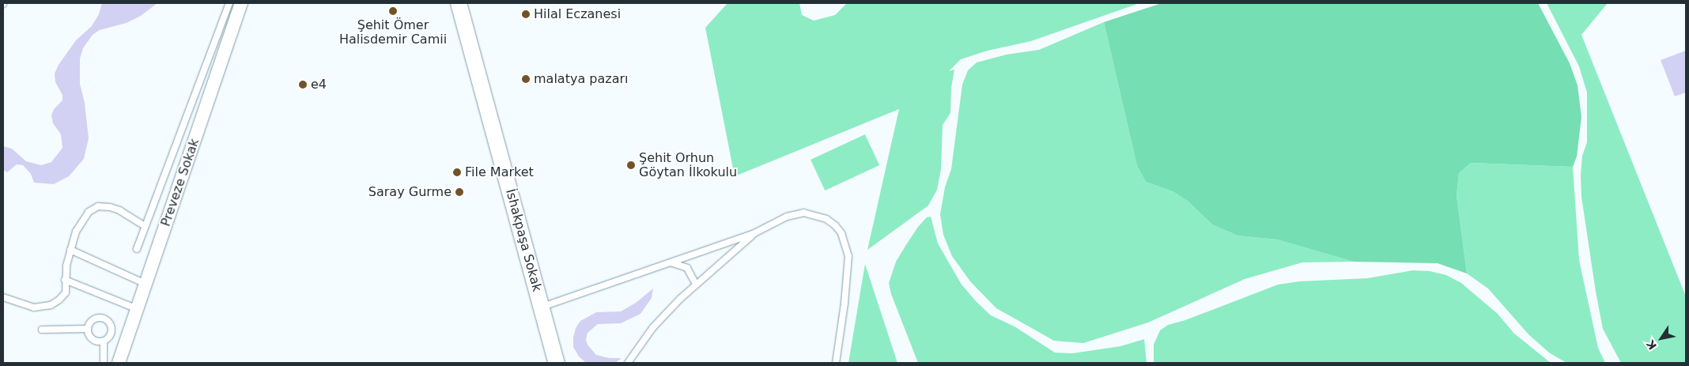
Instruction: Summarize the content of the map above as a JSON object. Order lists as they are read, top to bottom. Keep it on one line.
{"streets":{"street":["Preveze Sokak","İshakpaşa Sokak"]},"places":["Şehit Ömer Halisdemir Camii","Hilal Eczanesi","malatya pazarı","e4","Şehit Orhun Göytan İlkokulu","File Market","Saray Gurme"],"north":"bottom left"}
